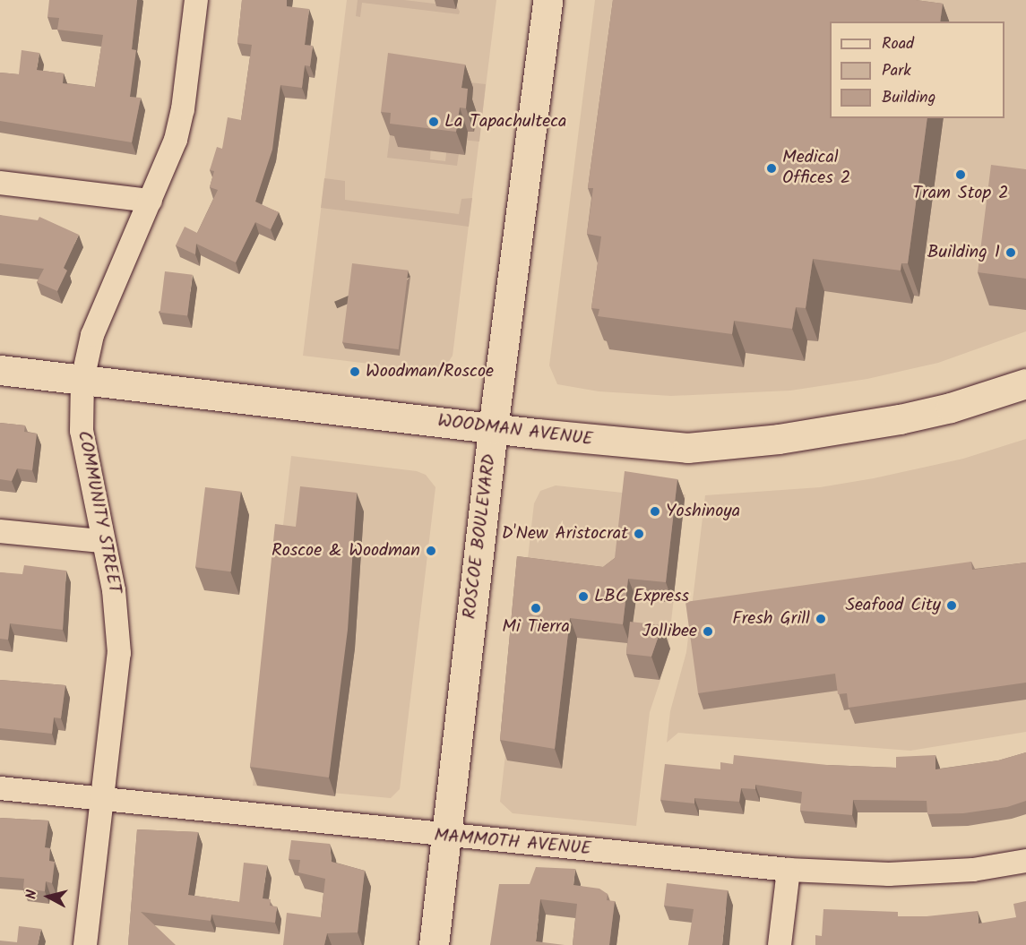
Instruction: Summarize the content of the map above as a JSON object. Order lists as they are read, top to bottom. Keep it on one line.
{"streets":{"main road":["WOODMAN AVENUE","ROSCOE BOULEVARD"],"street":["COMMUNITY STREET","MAMMOTH AVENUE"]},"crossings":[["WOODMAN AVENUE","COMMUNITY STREET"],["WOODMAN AVENUE","ROSCOE BOULEVARD"],["COMMUNITY STREET","MAMMOTH AVENUE"],["ROSCOE BOULEVARD","MAMMOTH AVENUE"]],"places":["La Tapachulteca","Medical Offices 2","Tram Stop 2","Building 1","Woodman/Roscoe","Yoshinoya","D'New Aristocrat","Roscoe & Woodman","LBC Express","Seafood City","Mi Tierra","Fresh Grill","Jollibee"],"legend":["Road","Park","Building"],"north":"left"}
